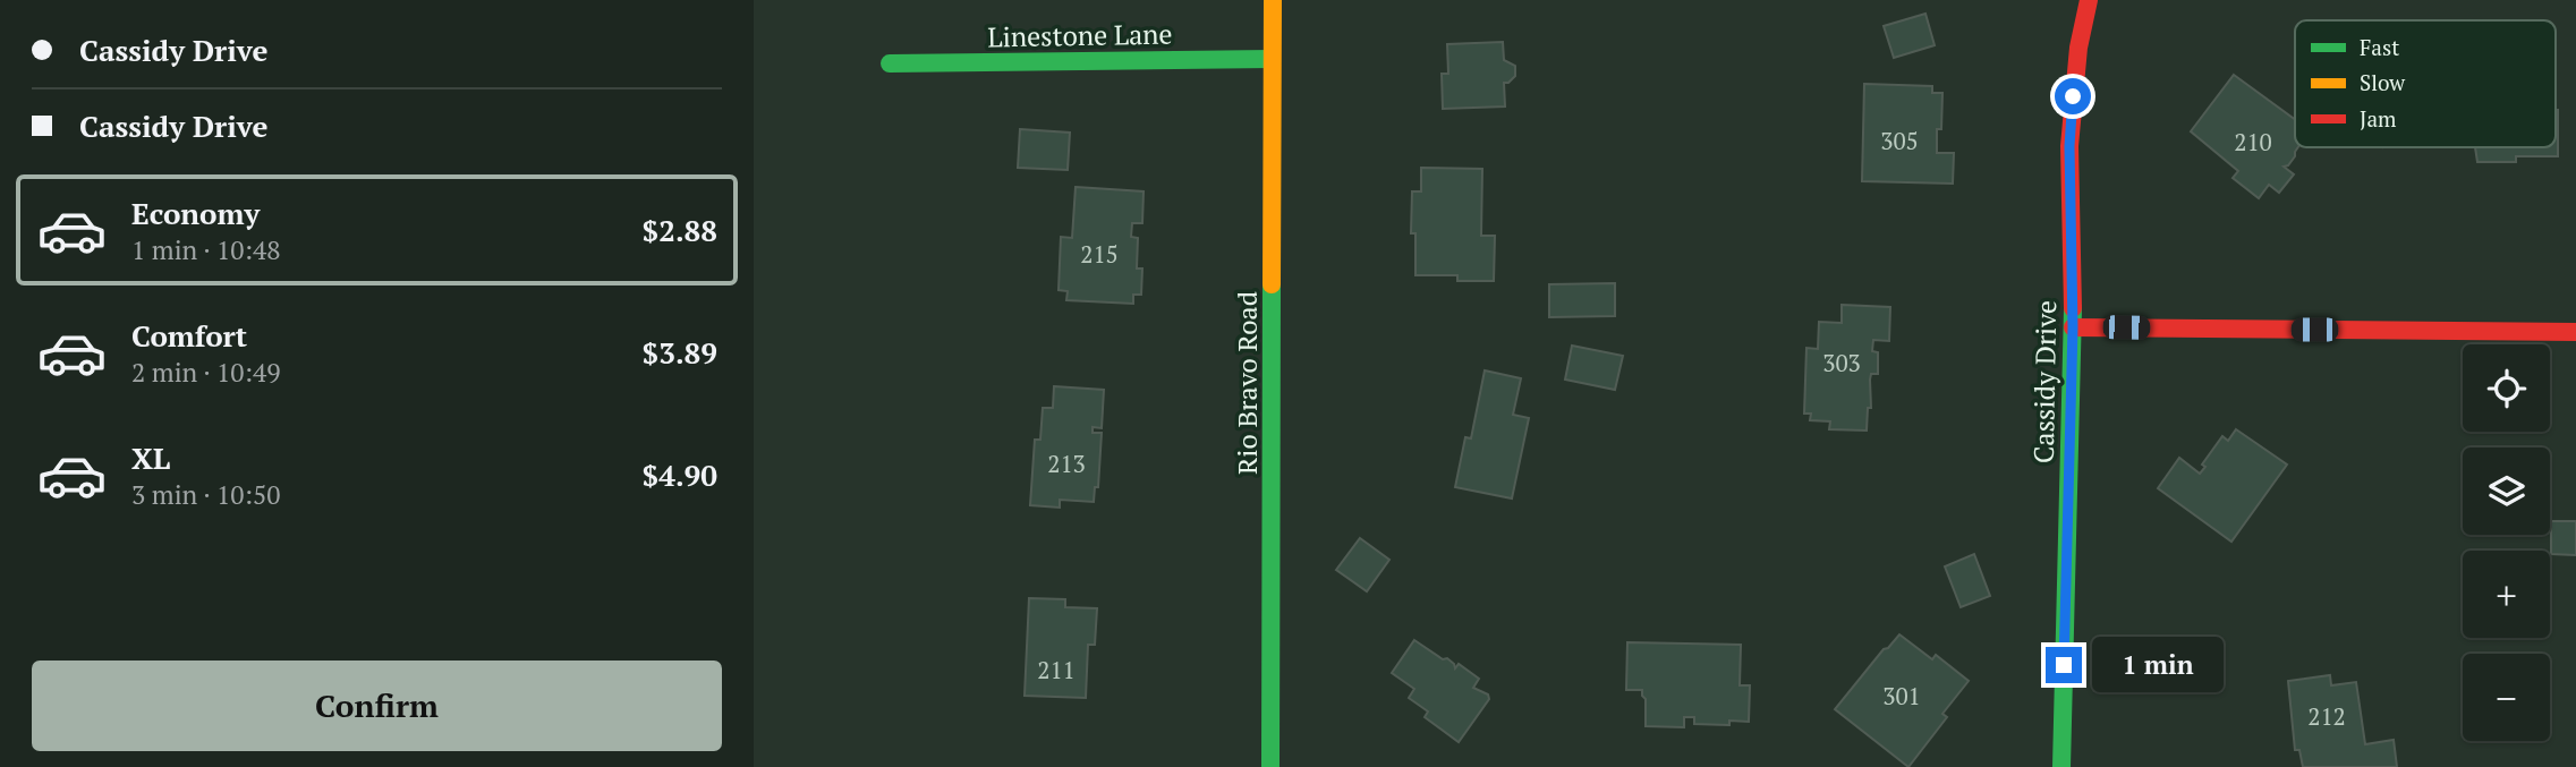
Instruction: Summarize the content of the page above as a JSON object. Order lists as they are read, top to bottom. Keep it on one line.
{"streets":{"street":["Linestone Lane","Cassidy Drive","Rio Bravo Road"]},"crossings":[["Linestone Lane","Rio Bravo Road"]],"house_numbers":["305","210","215","303","213","211","301","212"],"legend":["Fast","Slow","Jam"],"page":{"banner":["Cassidy Drive","Cassidy Drive"],"list":[{"name":"Economy","note":"1 min · 10:48","value":"$2.88"},{"name":"Comfort","note":"2 min · 10:49","value":"$3.89"},{"name":"XL","note":"3 min · 10:50","value":"$4.90"}],"map_buttons":["+","−"],"bubble":"1 min","buttons":"Confirm"}}
